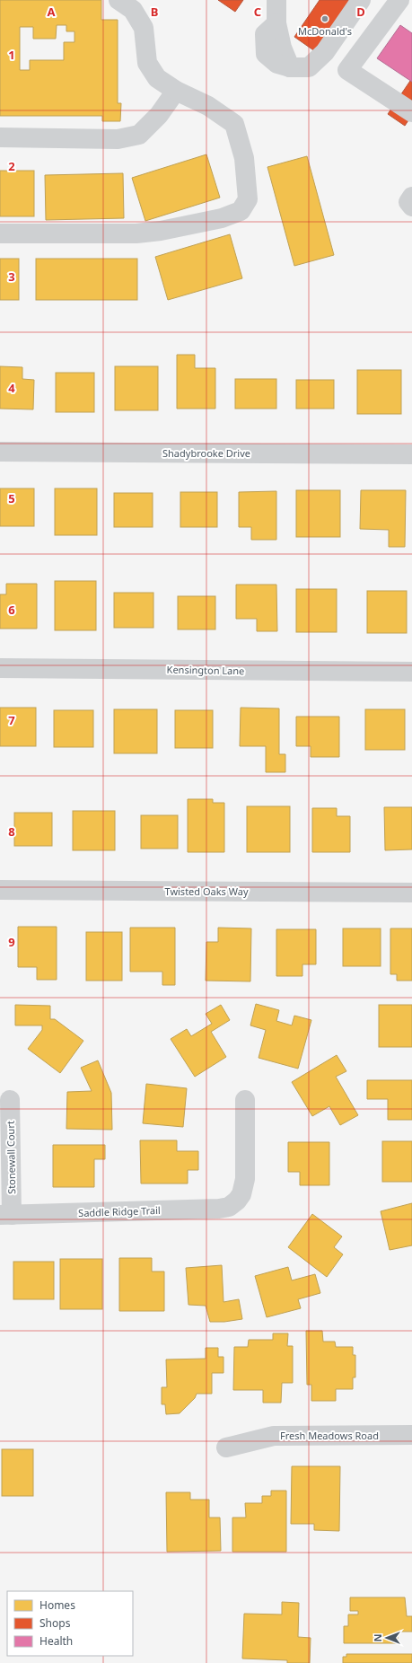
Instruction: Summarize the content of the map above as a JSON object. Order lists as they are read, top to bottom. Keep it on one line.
{"streets":{"street":["Shadybrooke Drive","Kensington Lane","Twisted Oaks Way","Stonewall Court","Saddle Ridge Trail","Fresh Meadows Road"]},"crossings":[["Stonewall Court","Saddle Ridge Trail"]],"places":["McDonald's"],"legend":["Homes","Shops","Health"],"north":"left","grid":{"columns":["A","B","C","D"],"rows":["1","2","3","4","5","6","7","8","9"]}}
